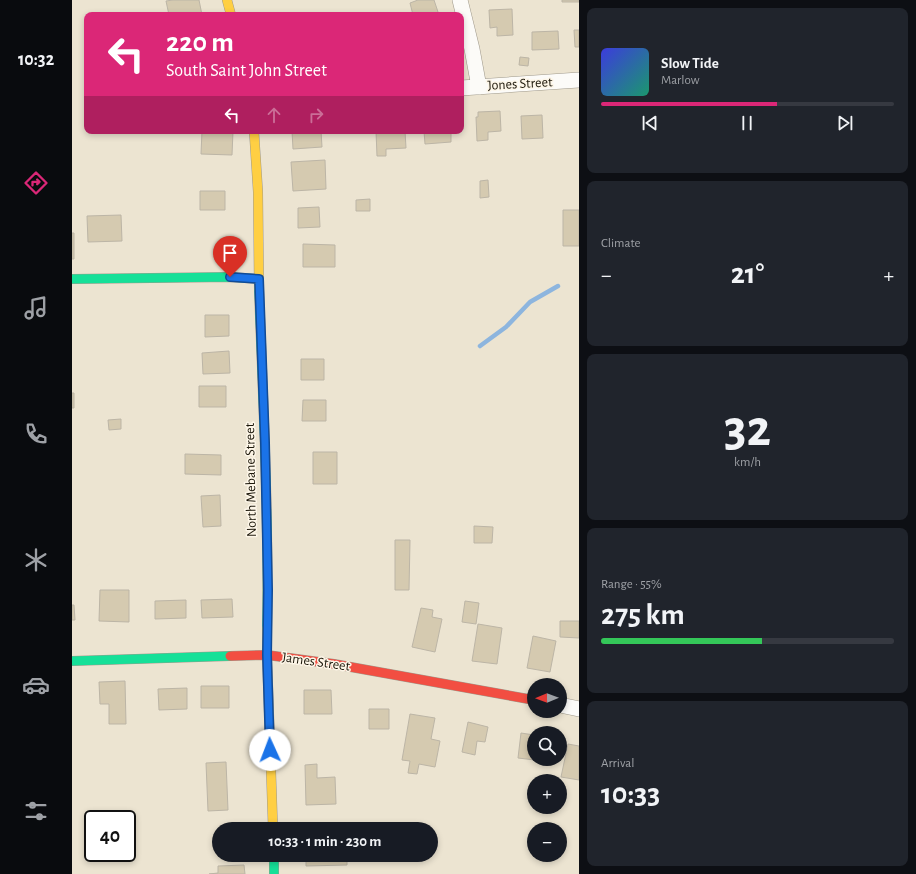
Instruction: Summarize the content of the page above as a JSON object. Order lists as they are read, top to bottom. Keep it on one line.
{"streets":{"street":["Jones Street","North Mebane Street","James Street"]},"crossings":[["North Mebane Street","James Street"]],"north":"left","page":{"tabs":"10:32","turn":["220 m","South Saint John Street"],"song":["Slow Tide","Marlow"],"tile":["Climate",["32","km/h"],["Range · 55%","275 km"],["Arrival","10:33"]],"heat":["−","21°","+"],"map_buttons":["+","−"],"limit":"40","trip":"10:33 · 1 min · 230 m"}}
